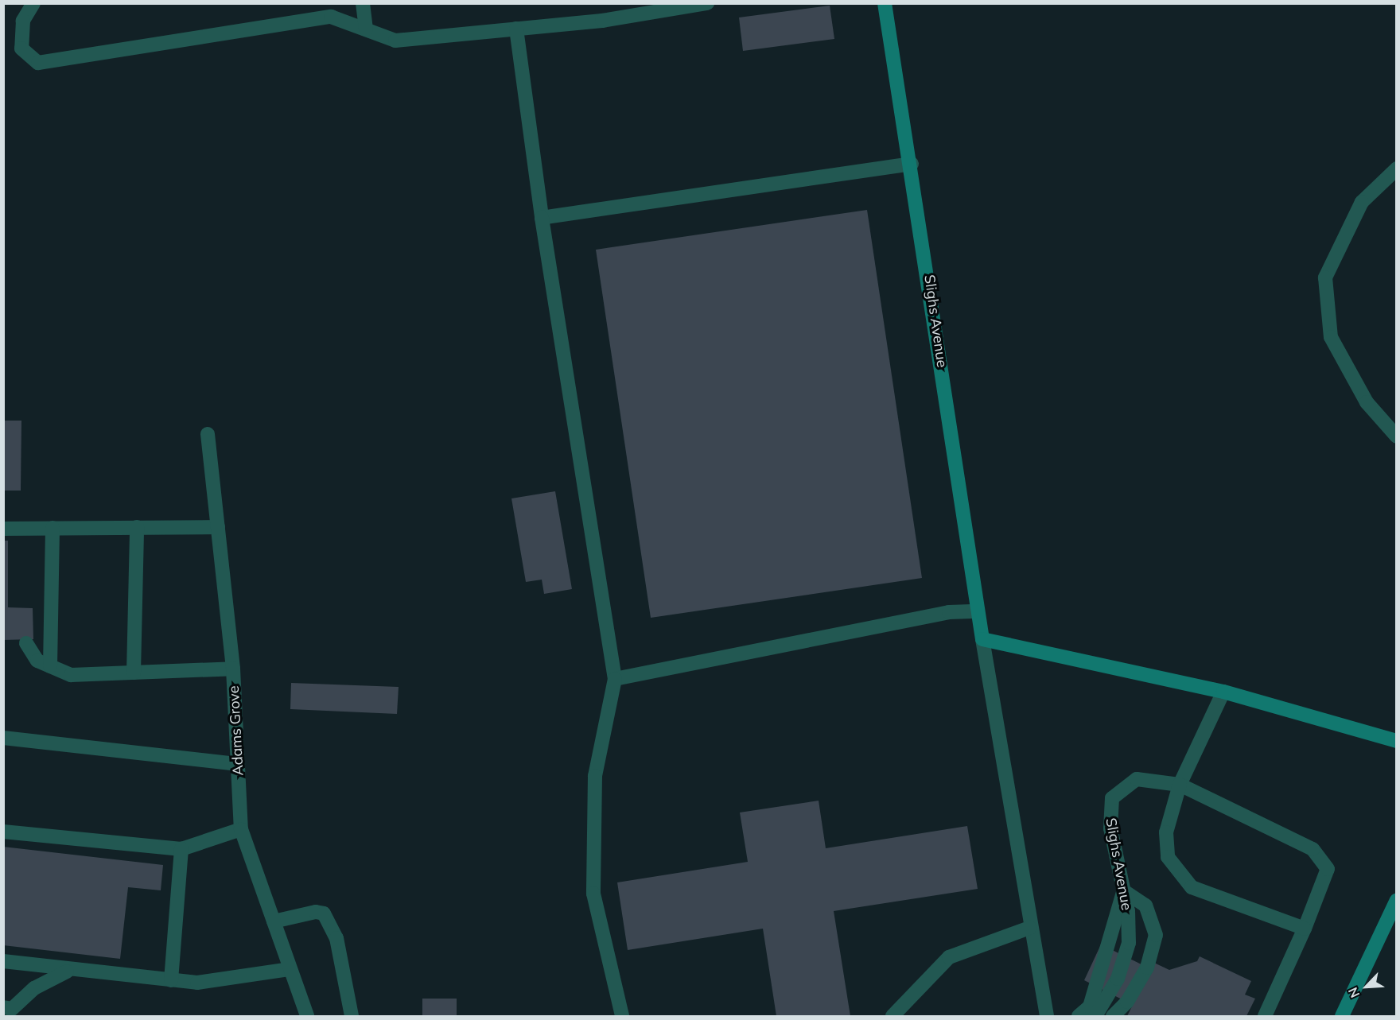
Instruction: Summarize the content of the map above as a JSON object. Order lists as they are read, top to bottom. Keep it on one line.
{"streets":{"street":["Slighs Avenue","Adams Grove"]},"north":"bottom left"}
